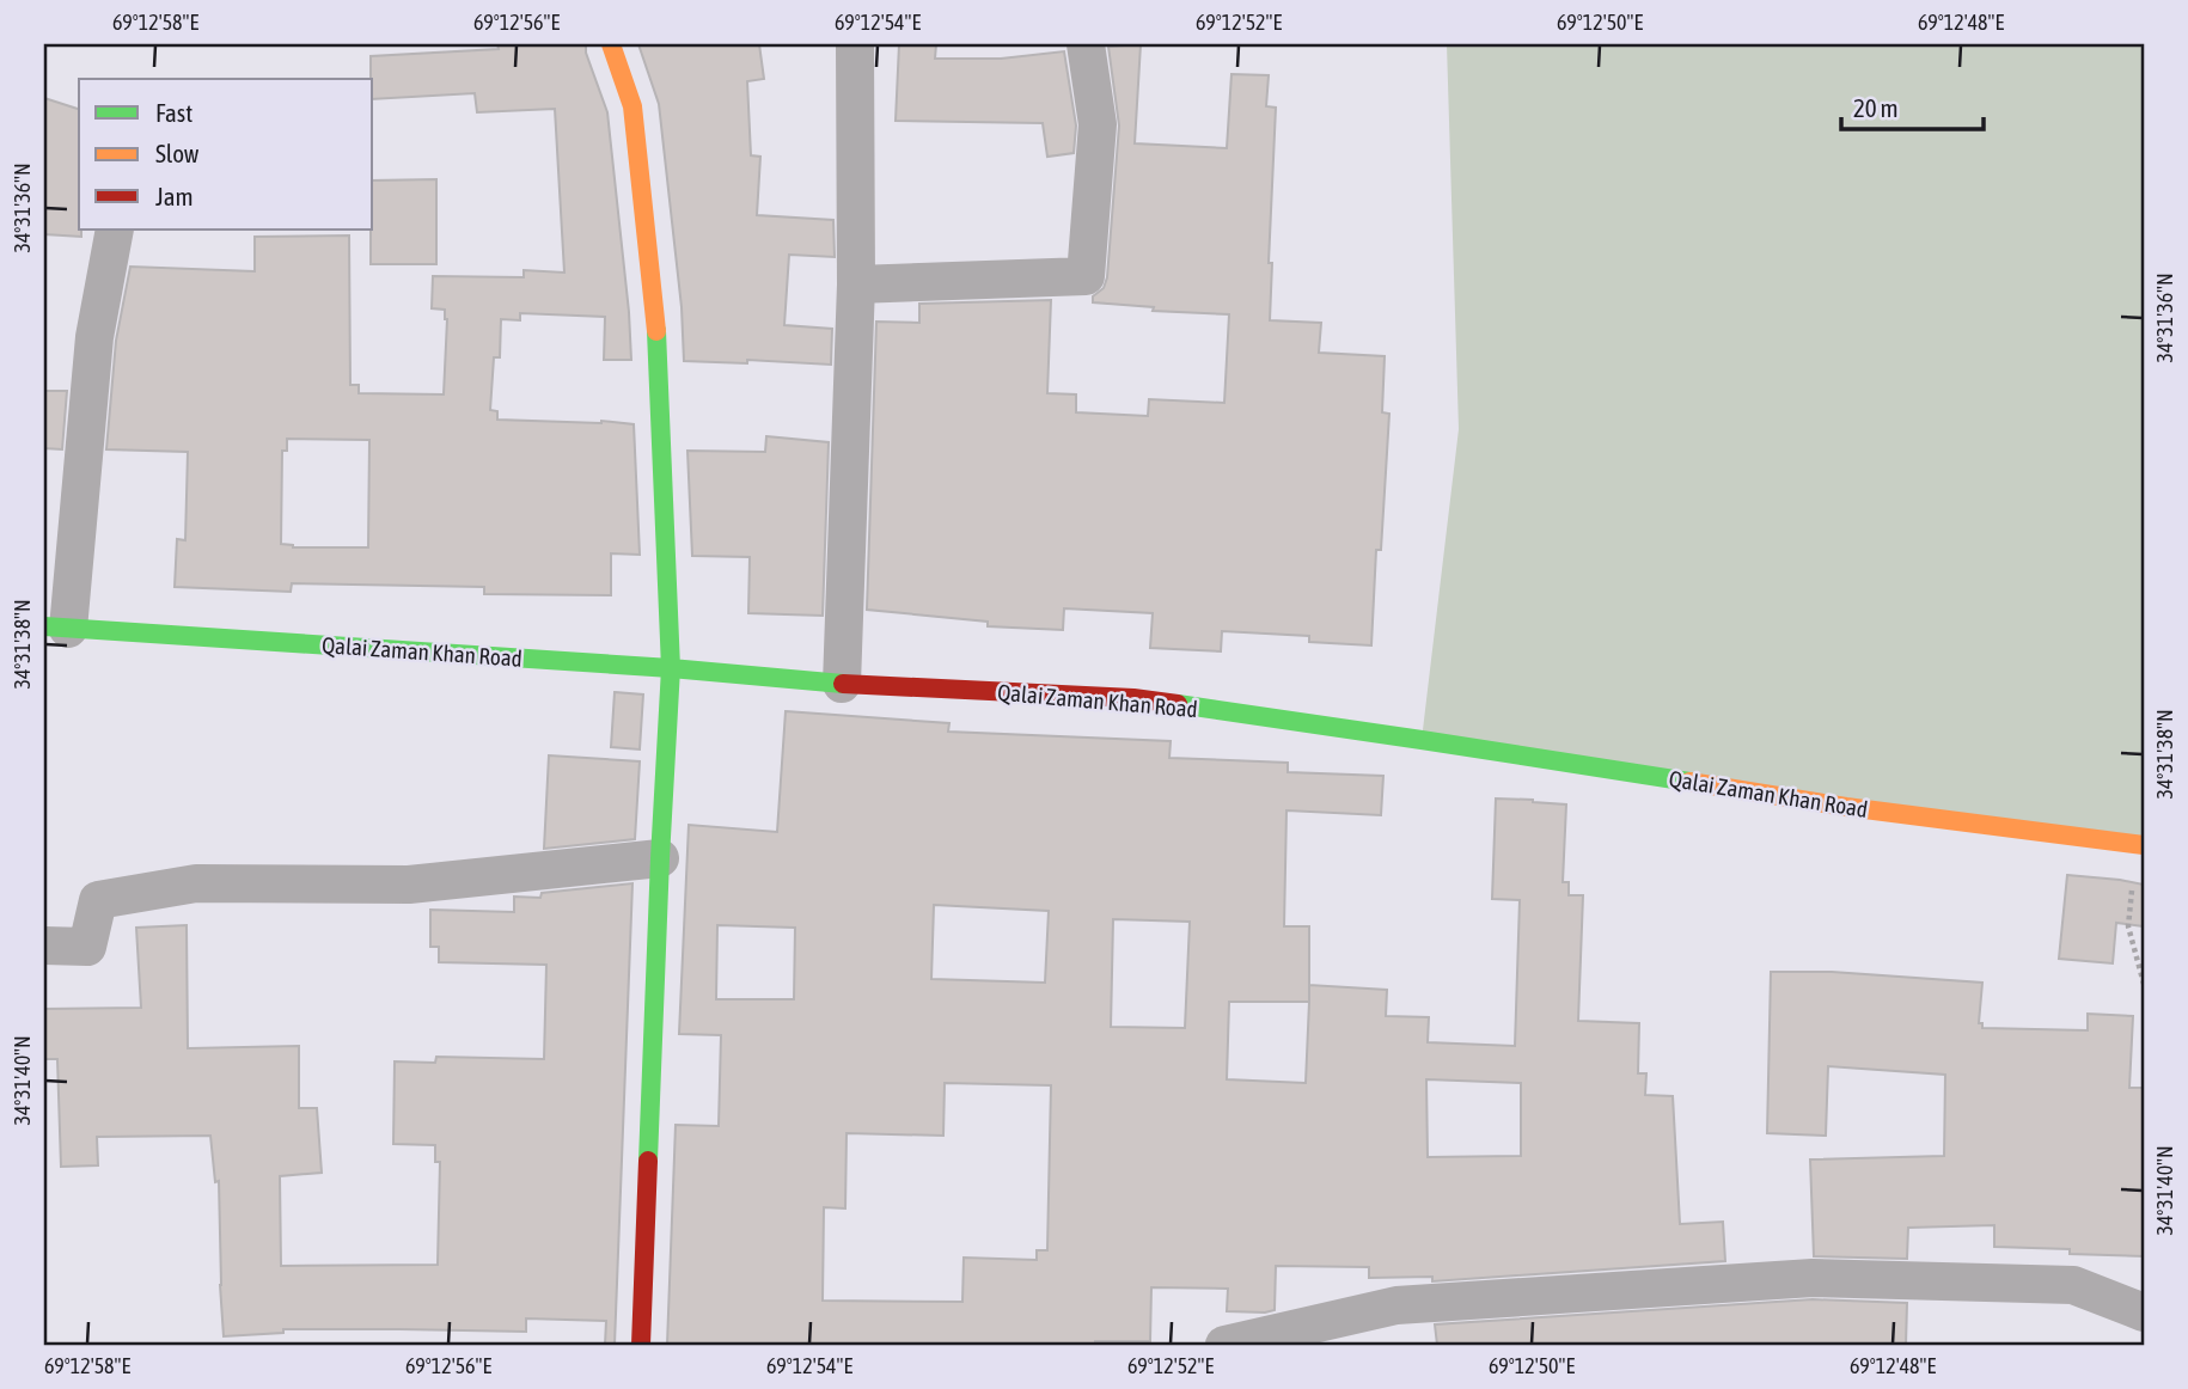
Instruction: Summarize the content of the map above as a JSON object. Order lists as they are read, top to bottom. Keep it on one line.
{"streets":{"street":["Qalai Zaman Khan Road"]},"legend":["Fast","Slow","Jam"],"scale_bar":"20 m","coordinates":["69°12'58\"E","69°12'56\"E","69°12'54\"E","69°12'52\"E","69°12'50\"E","69°12'48\"E","34°31'36\"N","34°31'38\"N","34°31'40\"N"]}
